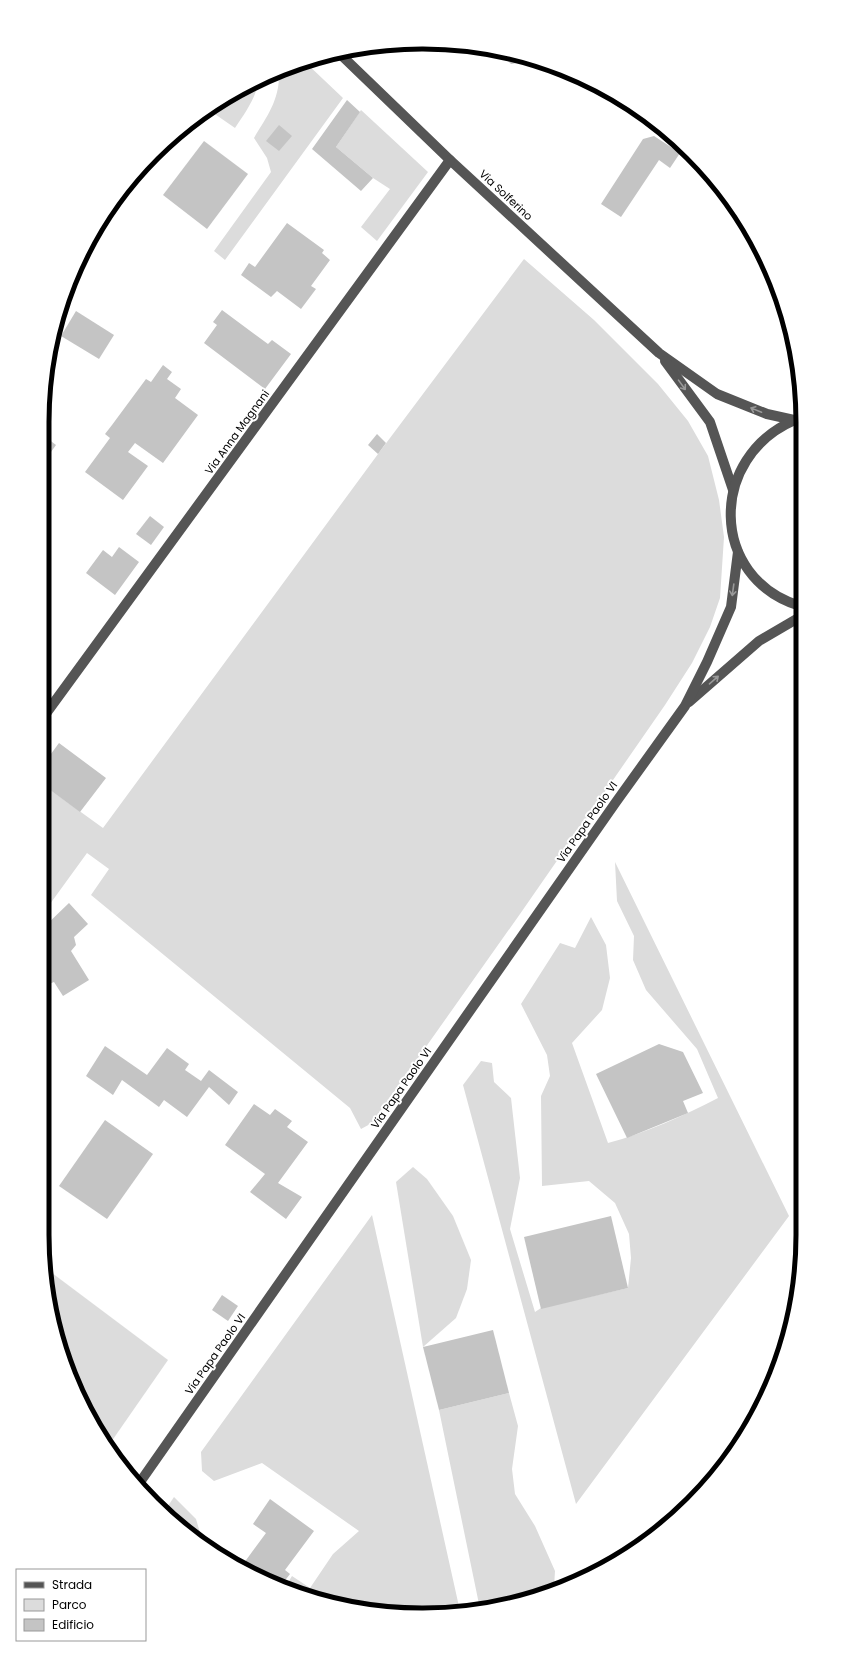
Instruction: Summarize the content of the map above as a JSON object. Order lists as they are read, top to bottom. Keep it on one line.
{"streets":{"street":["Via Solferino","Via Anna Magnani","Via Papa Paolo VI"]},"crossings":[["Via Solferino","Via Anna Magnani"]],"legend":["Strada","Parco","Edificio"]}
